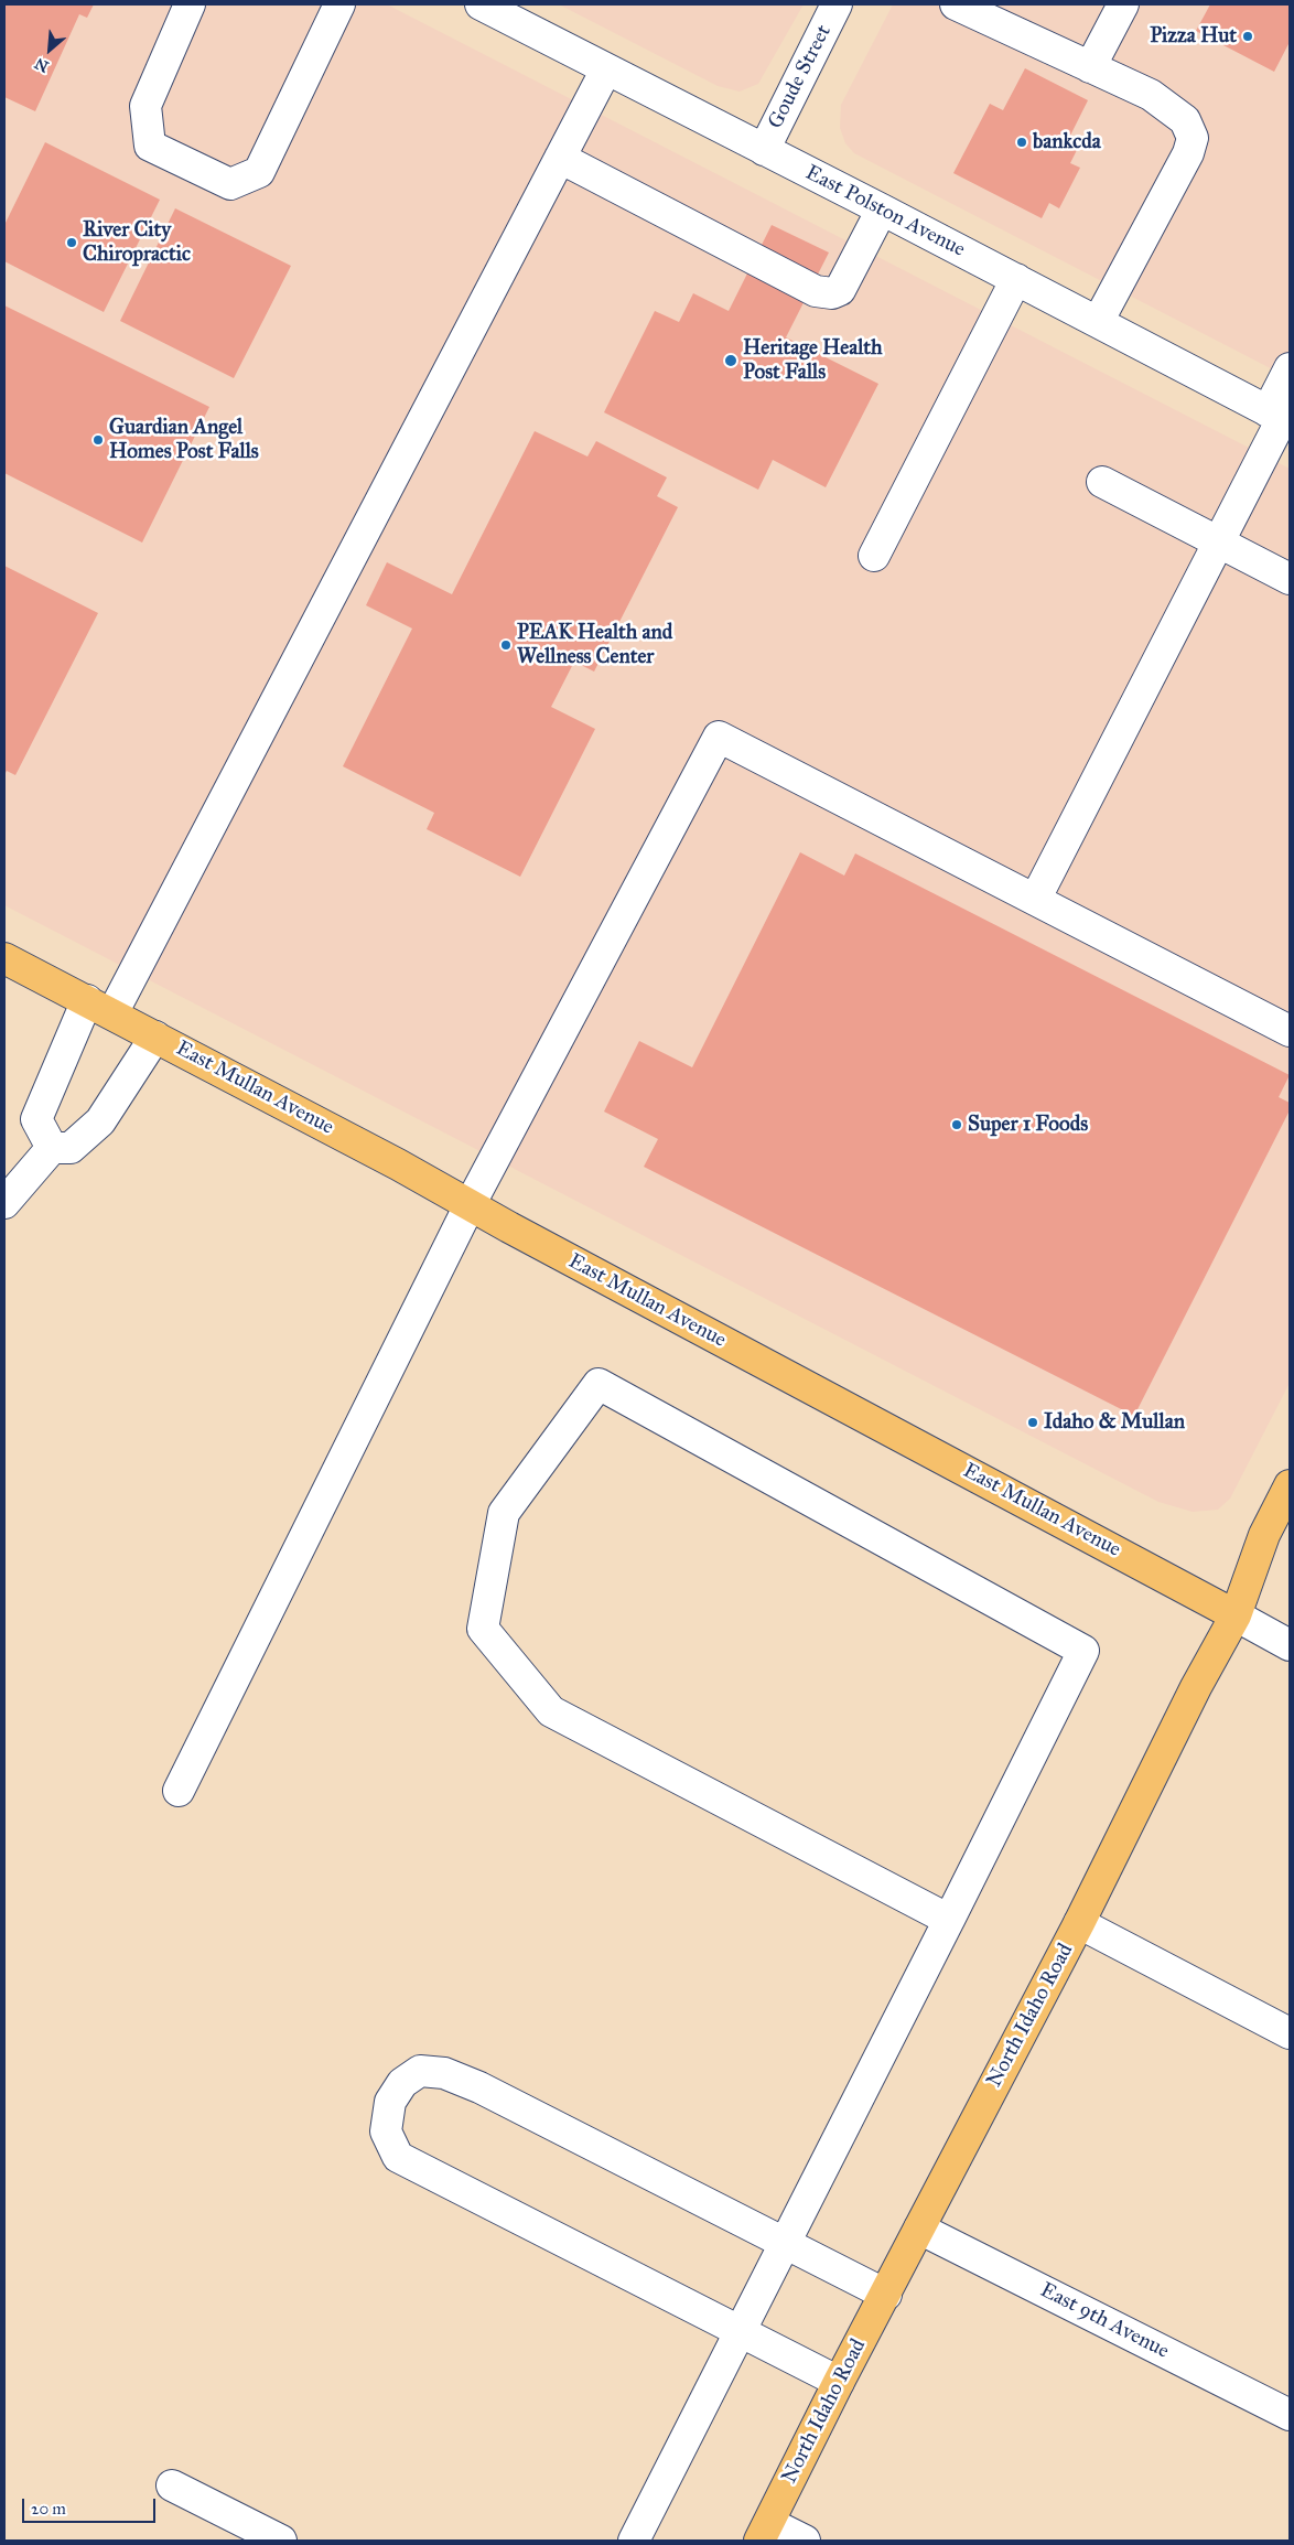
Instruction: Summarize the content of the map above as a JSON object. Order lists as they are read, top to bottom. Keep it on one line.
{"streets":{"main road":["East Mullan Avenue","North Idaho Road"],"street":["Goude Street","East Polston Avenue","East 9th Avenue"]},"crossings":[["Goude Street","East Polston Avenue"],["East Mullan Avenue","North Idaho Road"],["North Idaho Road","East 9th Avenue"]],"places":["Pizza Hut","bankcda","River City Chiropractic","Heritage Health Post Falls","Guardian Angel Homes Post Falls","PEAK Health and Wellness Center","Super 1 Foods","Idaho & Mullan"],"scale_bar":"20 m","north":"bottom left"}
